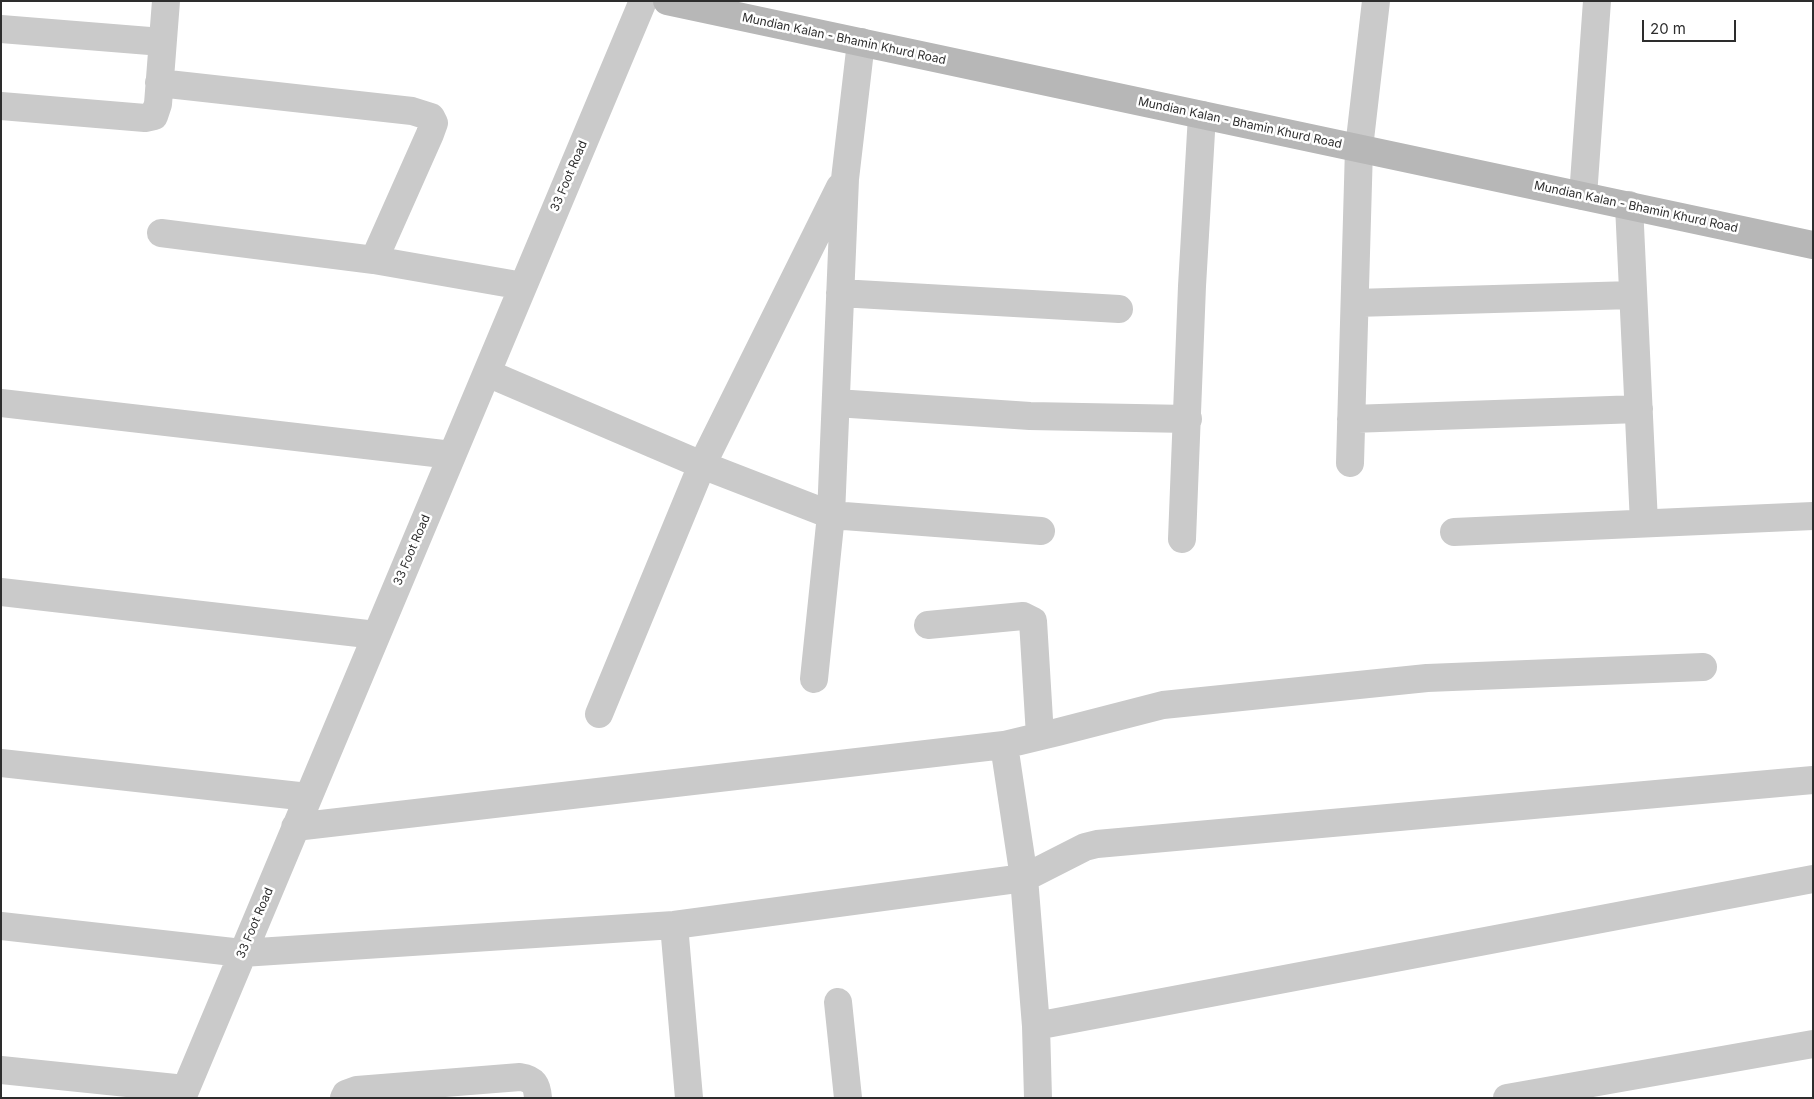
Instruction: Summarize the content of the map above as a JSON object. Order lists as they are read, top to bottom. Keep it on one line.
{"streets":{"street":["Mundian Kalan - Bhamin Khurd Road","33 Foot Road"]},"scale_bar":"20 m"}
